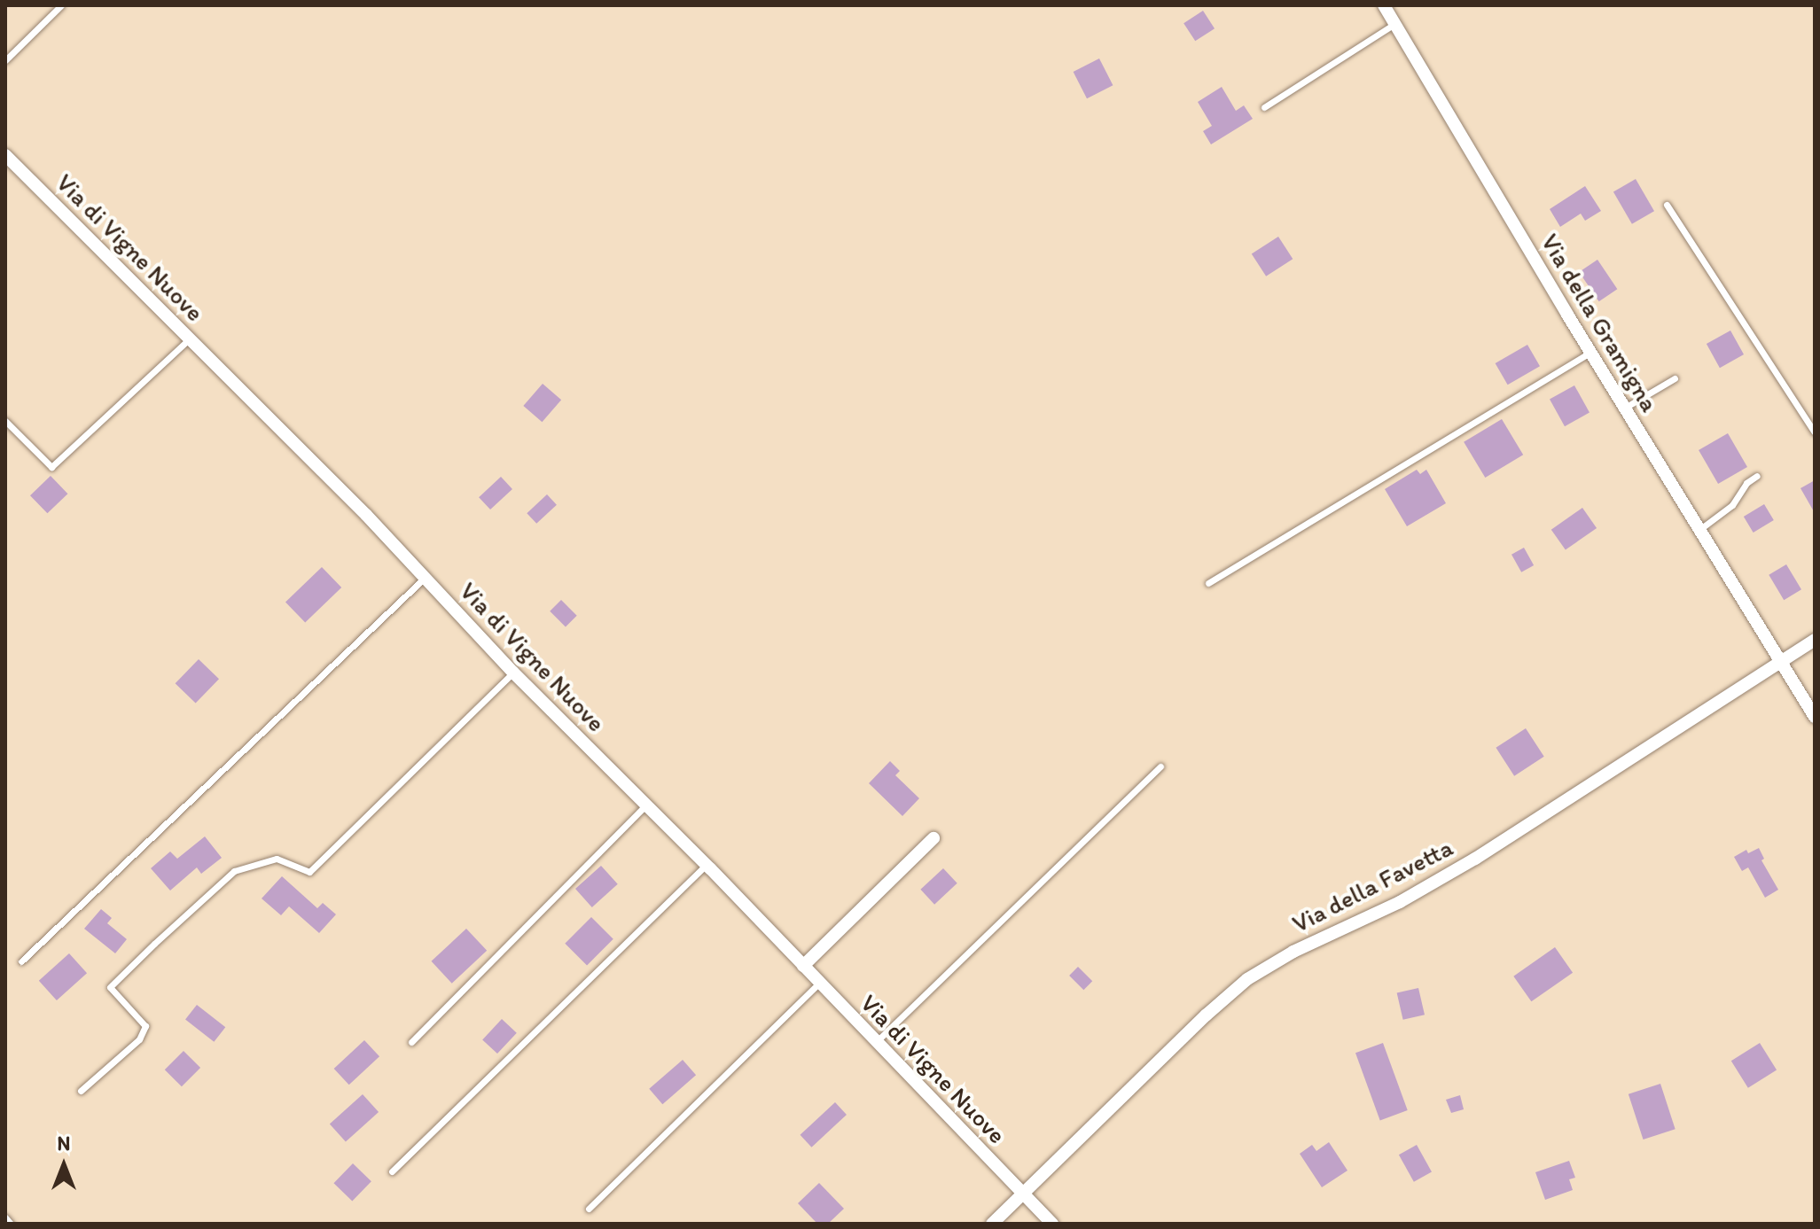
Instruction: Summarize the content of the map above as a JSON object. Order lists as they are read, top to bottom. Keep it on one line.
{"streets":{"street":["Via di Vigne Nuove","Via della Gramigna","Via della Favetta"]},"crossings":[["Via di Vigne Nuove","Via della Favetta"],["Via della Gramigna","Via della Favetta"]],"north":"top"}
